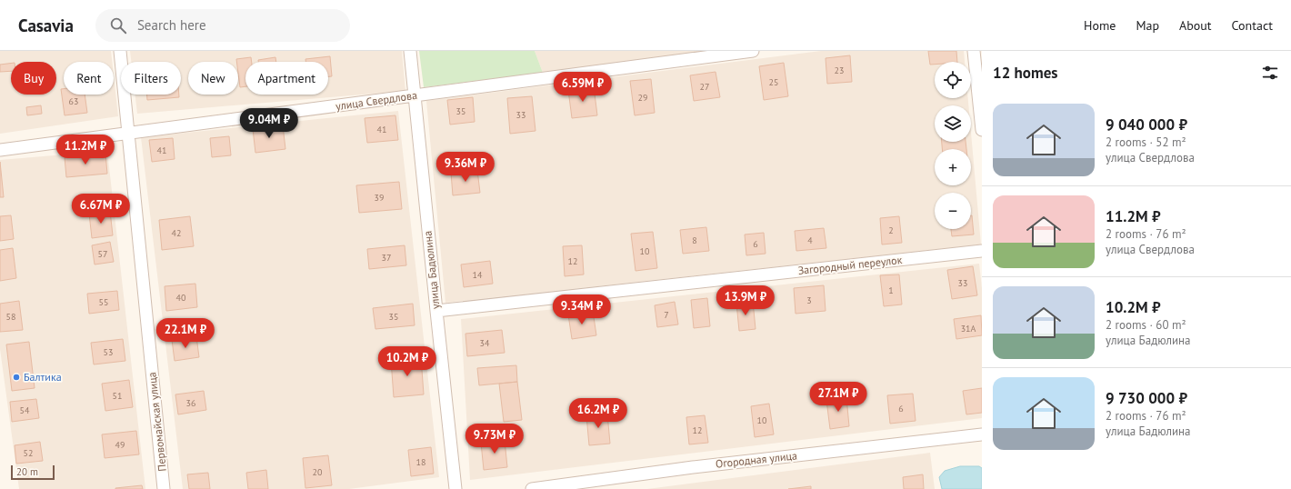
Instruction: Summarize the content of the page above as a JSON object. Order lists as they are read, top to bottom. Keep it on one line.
{"streets":{"street":["улица Свердлова","Загородный переулок","улица Бадюлина","Первомайская улица","Огородная улица"]},"crossings":[["улица Свердлова","улица Бадюлина"],["улица Свердлова","Первомайская улица"],["Загородный переулок","улица Бадюлина"]],"places":["Балтика"],"house_numbers":["23","25","27","29","63","35","33","41","41","39","2","42","8","4","6","10","57","37","12","14","33","1","40","3","55","7","58","35","31А","34","53","51","36","6","54","10","12","49","52","18","20"],"scale_bar":"20 m","page":{"header":"Casavia","search":"Search here","nav":["Home","Map","About","Contact"],"heading":"12 homes","map_buttons":["+","−"],"chip":["Buy","Rent","Filters","New","Apartment"],"price":["6.59M ₽","9.04M ₽","11.2M ₽","9.36M ₽","6.67M ₽","13.9M ₽","9.34M ₽","22.1M ₽","10.2M ₽","27.1M ₽","16.2M ₽","9.73M ₽"],"list":[{"name":"9 040 000 ₽","note":"2 rooms · 52 m² · улица Свердлова"},{"name":"11.2M ₽","note":"2 rooms · 76 m² · улица Свердлова"},{"name":"10.2M ₽","note":"2 rooms · 60 m² · улица Бадюлина"},{"name":"9 730 000 ₽","note":"2 rooms · 76 m² · улица Бадюлина"}],"scale":"20 m"}}
